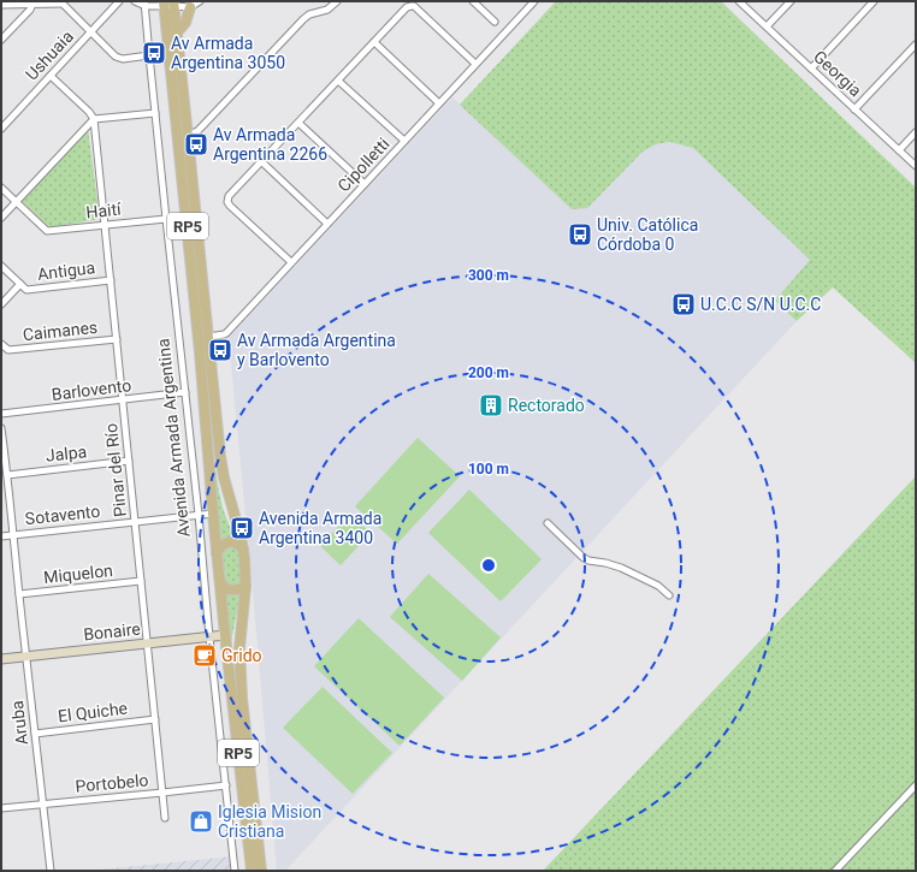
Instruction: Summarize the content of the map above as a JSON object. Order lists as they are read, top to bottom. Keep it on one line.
{"streets":{"main road":["RP5","Avenida Armada Argentina"],"street":["Ushuaia","Georgia","Cipolletti","Haití","Antigua","Caimanes","Barlovento","Jalpa","Pinar del Río","Sotavento","Miquelon","Bonaire","El Quiche","Aruba","Portobelo"]},"crossings":[["Cipolletti","RP5"],["Haití","Avenida Armada Argentina"],["Haití","Pinar del Río"],["RP5","Avenida Armada Argentina"],["RP5","Bonaire"],["Antigua","Pinar del Río"],["Caimanes","Pinar del Río"],["Barlovento","Avenida Armada Argentina"],["Barlovento","Pinar del Río"],["Avenida Armada Argentina","Sotavento"],["Avenida Armada Argentina","Bonaire"],["Avenida Armada Argentina","Portobelo"],["Jalpa","Pinar del Río"],["Jalpa","Aruba"],["Pinar del Río","Sotavento"],["Pinar del Río","Miquelon"],["Pinar del Río","Bonaire"],["Pinar del Río","El Quiche"],["Pinar del Río","Portobelo"],["Sotavento","Aruba"],["Miquelon","Aruba"],["Bonaire","Aruba"],["El Quiche","Aruba"],["Aruba","Portobelo"]],"places":{"bus stop":["Av Armada Argentina 3050","Av Armada Argentina 2266","Univ. Católica Córdoba 0","U.C.C S/N U.C.C","Av Armada Argentina y Barlovento","Avenida Armada Argentina 3400"],"building":["Rectorado"],"cafe":["Grido"],"shop":["Iglesia Mision Cristiana"]},"rings":["300 m","200 m","100 m"]}
